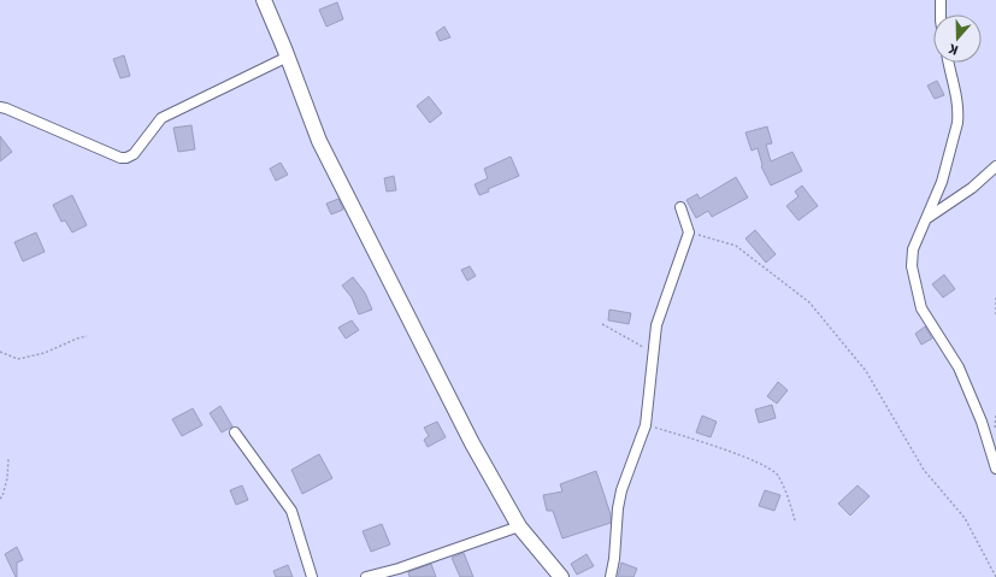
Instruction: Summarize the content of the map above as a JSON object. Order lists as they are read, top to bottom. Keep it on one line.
{"north":"bottom"}
